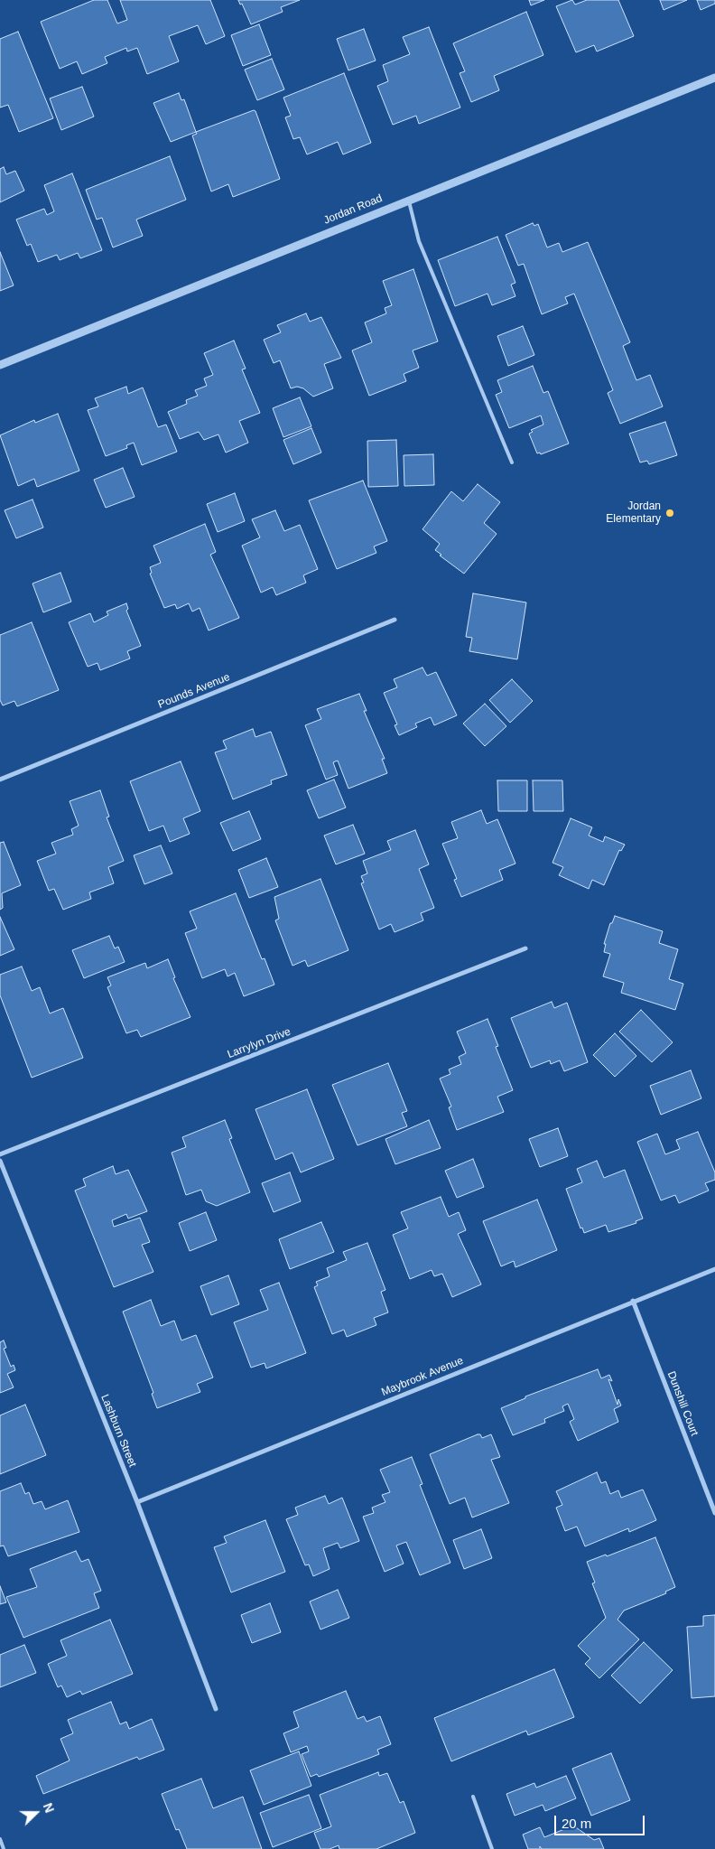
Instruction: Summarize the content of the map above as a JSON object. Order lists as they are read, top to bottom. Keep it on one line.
{"streets":{"street":["Jordan Road","Pounds Avenue","Larrylyn Drive","Maybrook Avenue","Dunshill Court","Lashburn Street"]},"crossings":[["Maybrook Avenue","Dunshill Court"],["Maybrook Avenue","Lashburn Street"]],"places":["Jordan Elementary"],"scale_bar":"20 m","north":"right"}
